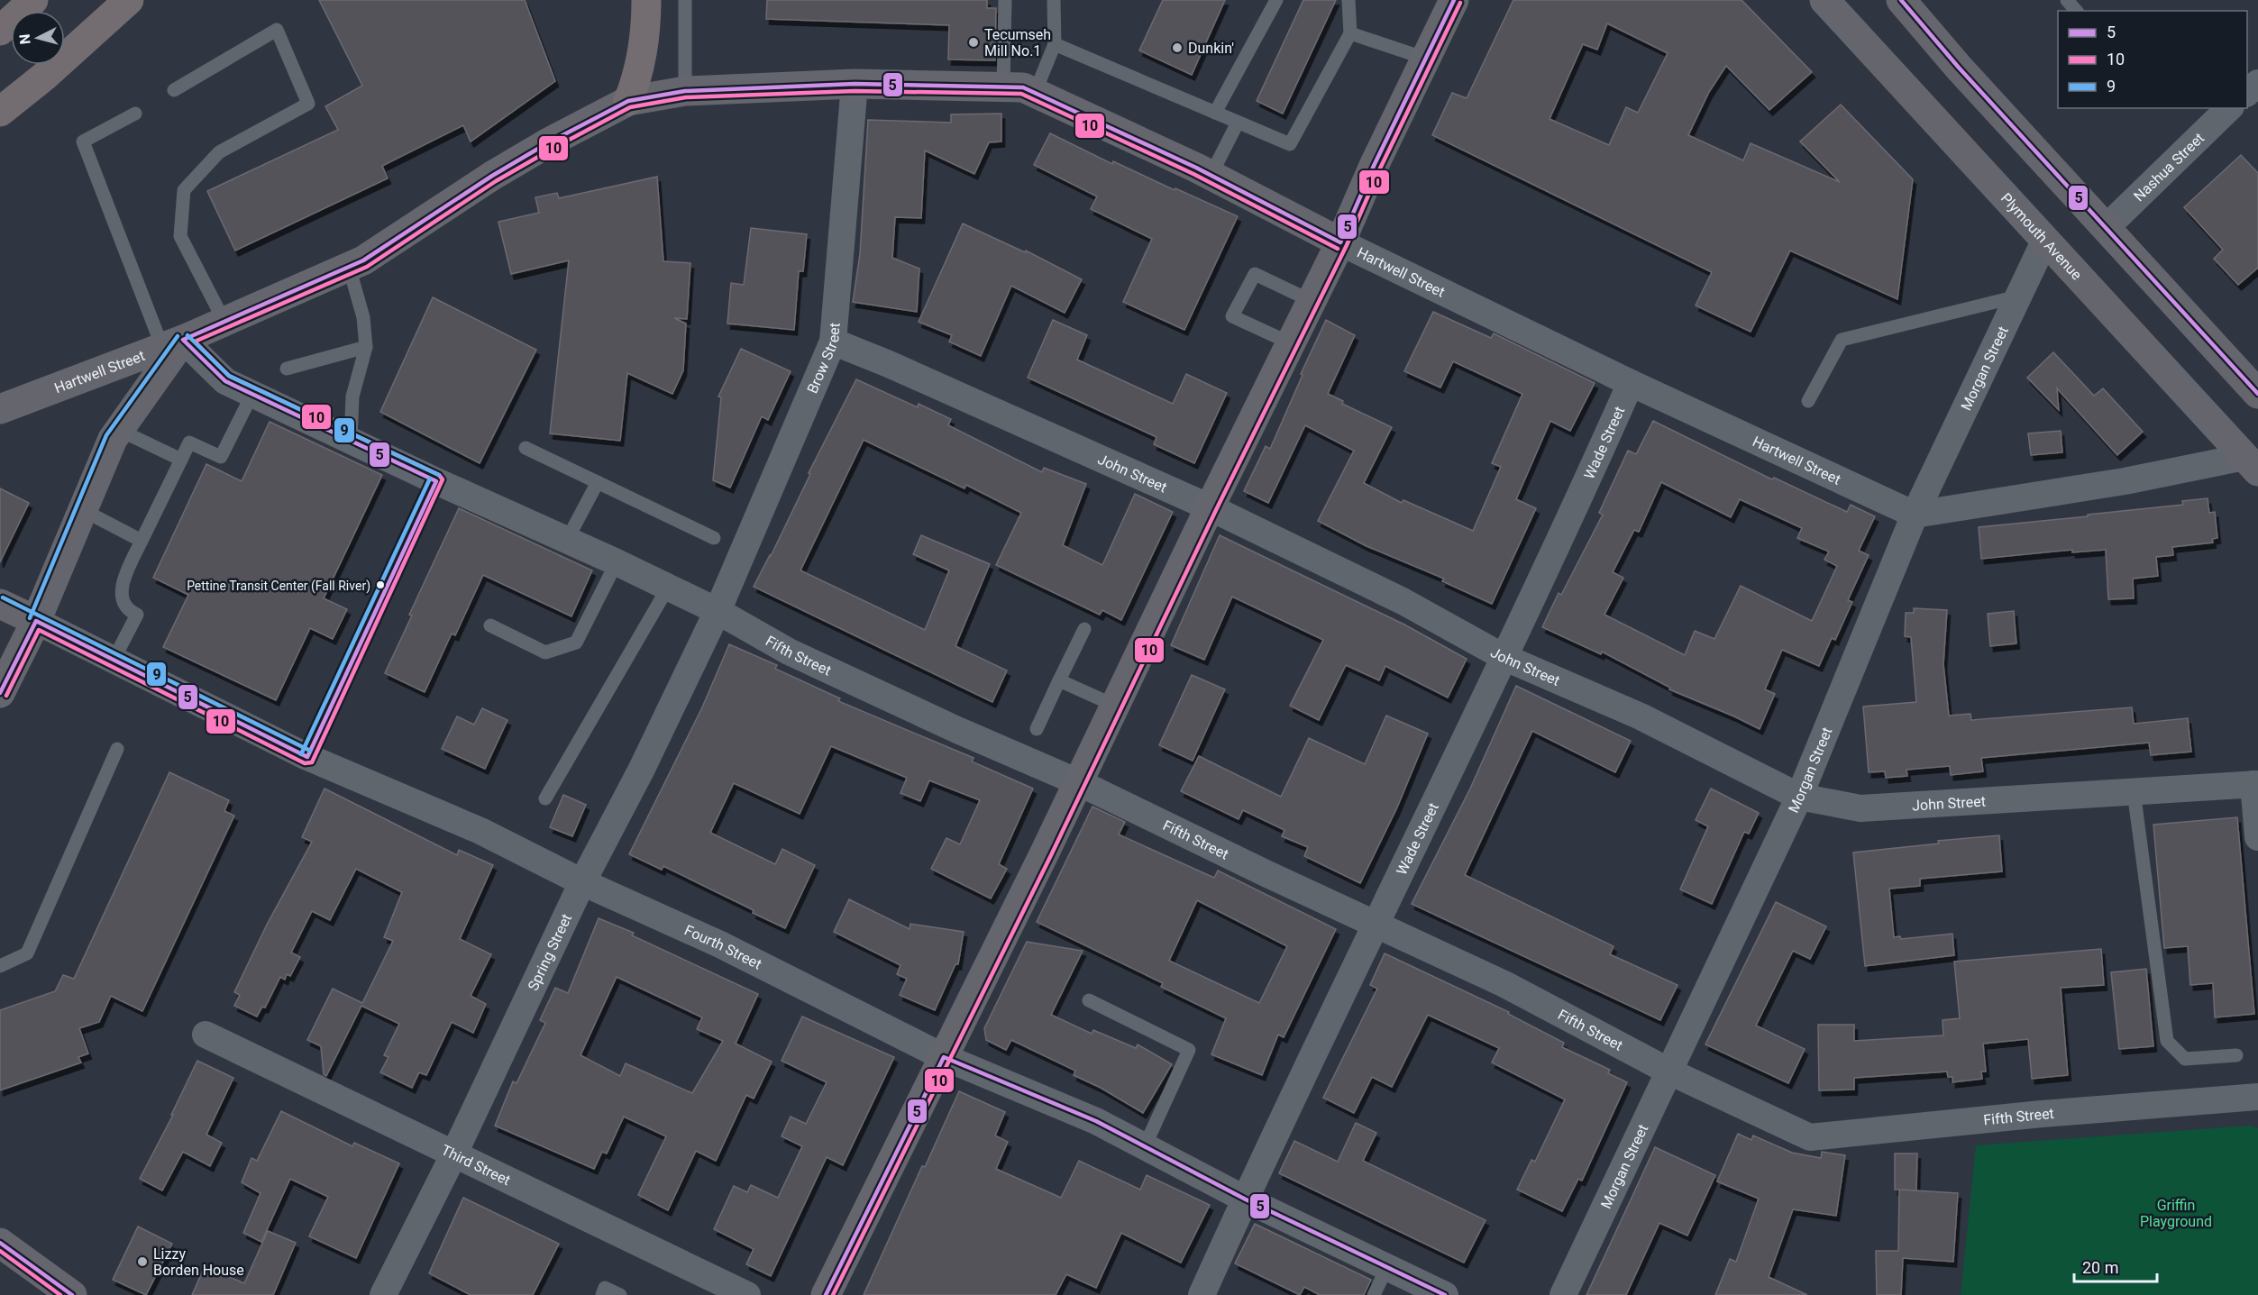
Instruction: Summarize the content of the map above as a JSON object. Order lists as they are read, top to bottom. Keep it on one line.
{"streets":{"main road":["Plymouth Avenue","Hartwell Street","Fourth Street"],"street":["Nashua Street","Brow Street","Morgan Street","Wade Street","John Street","Fifth Street","Spring Street","Third Street"]},"crossings":[["Plymouth Avenue","Morgan Street"],["Hartwell Street","Brow Street"],["Hartwell Street","Morgan Street"],["Hartwell Street","Wade Street"],["Hartwell Street","Fifth Street"],["Brow Street","John Street"],["Brow Street","Fifth Street"],["Brow Street","Spring Street"],["Morgan Street","John Street"],["Morgan Street","Fifth Street"],["Wade Street","John Street"],["Wade Street","Fifth Street"],["Wade Street","Fourth Street"],["Fifth Street","Spring Street"],["Fourth Street","Spring Street"],["Spring Street","Third Street"]],"parks":["Griffin Playground"],"places":["Tecumseh Mill No.1","Dunkin'","Pettine Transit Center (Fall River)","Lizzy Borden House"],"lines":["transit line 5","transit line 10","transit line 9"],"legend":["5","10","9"],"scale_bar":"20 m","north":"left"}
